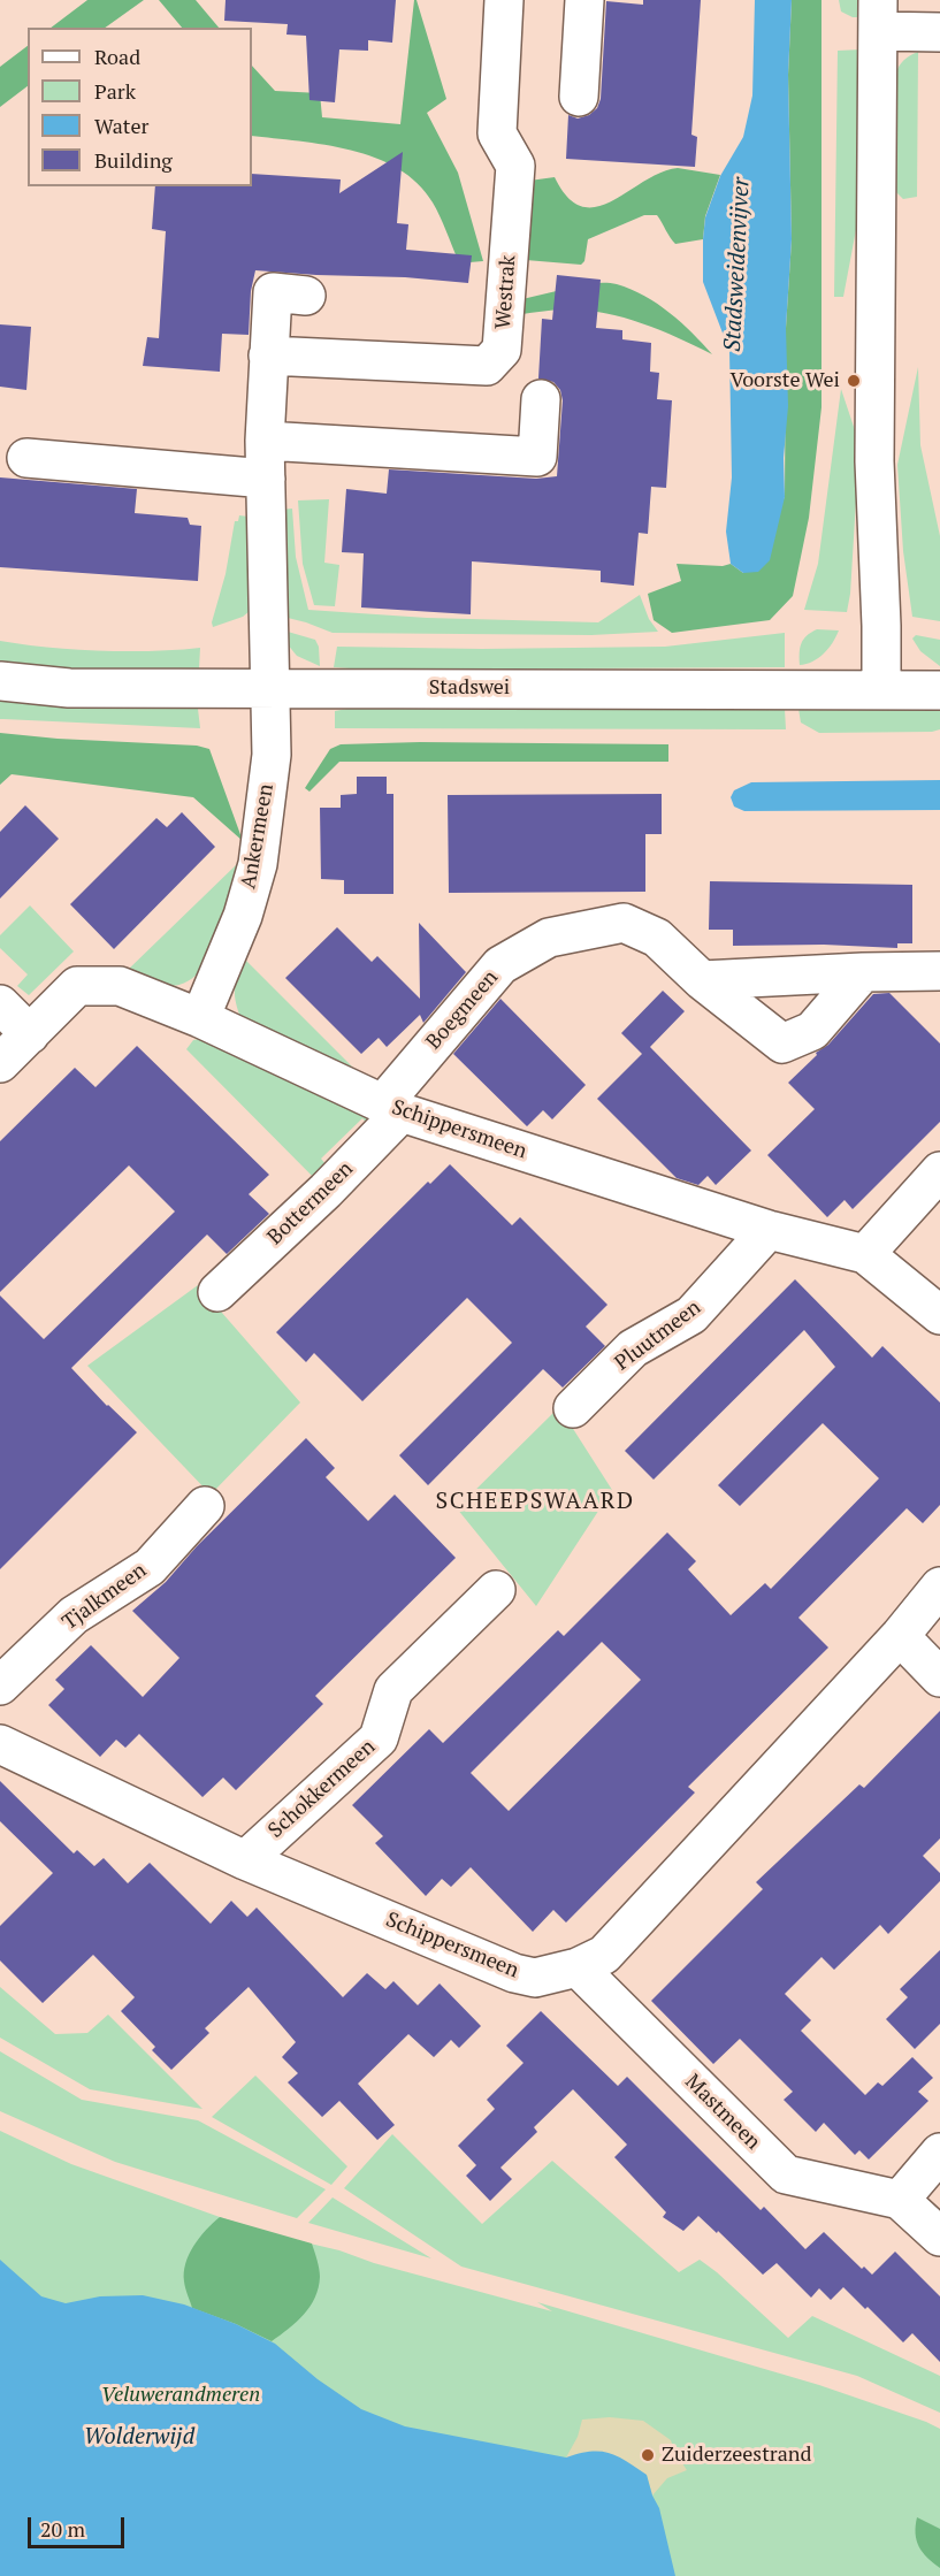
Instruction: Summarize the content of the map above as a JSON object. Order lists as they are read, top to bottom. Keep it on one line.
{"streets":{"street":["Westrak","Stadswei","Ankermeen","Boegmeen","Schippersmeen","Bottermeen","Pluutmeen","Tjalkmeen","Schokkermeen","Mastmeen"]},"crossings":[["Stadswei","Ankermeen"],["Ankermeen","Schippersmeen"],["Boegmeen","Schippersmeen"],["Boegmeen","Bottermeen"],["Schippersmeen","Bottermeen"],["Schippersmeen","Pluutmeen"],["Schippersmeen","Schokkermeen"],["Schippersmeen","Mastmeen"]],"districts":["SCHEEPSWAARD"],"water":["Stadsweidenvijver","Wolderwijd"],"parks":["Veluwerandmeren"],"places":["Voorste Wei","Zuiderzeestrand"],"legend":["Road","Park","Water","Building"],"scale_bar":"20 m"}
